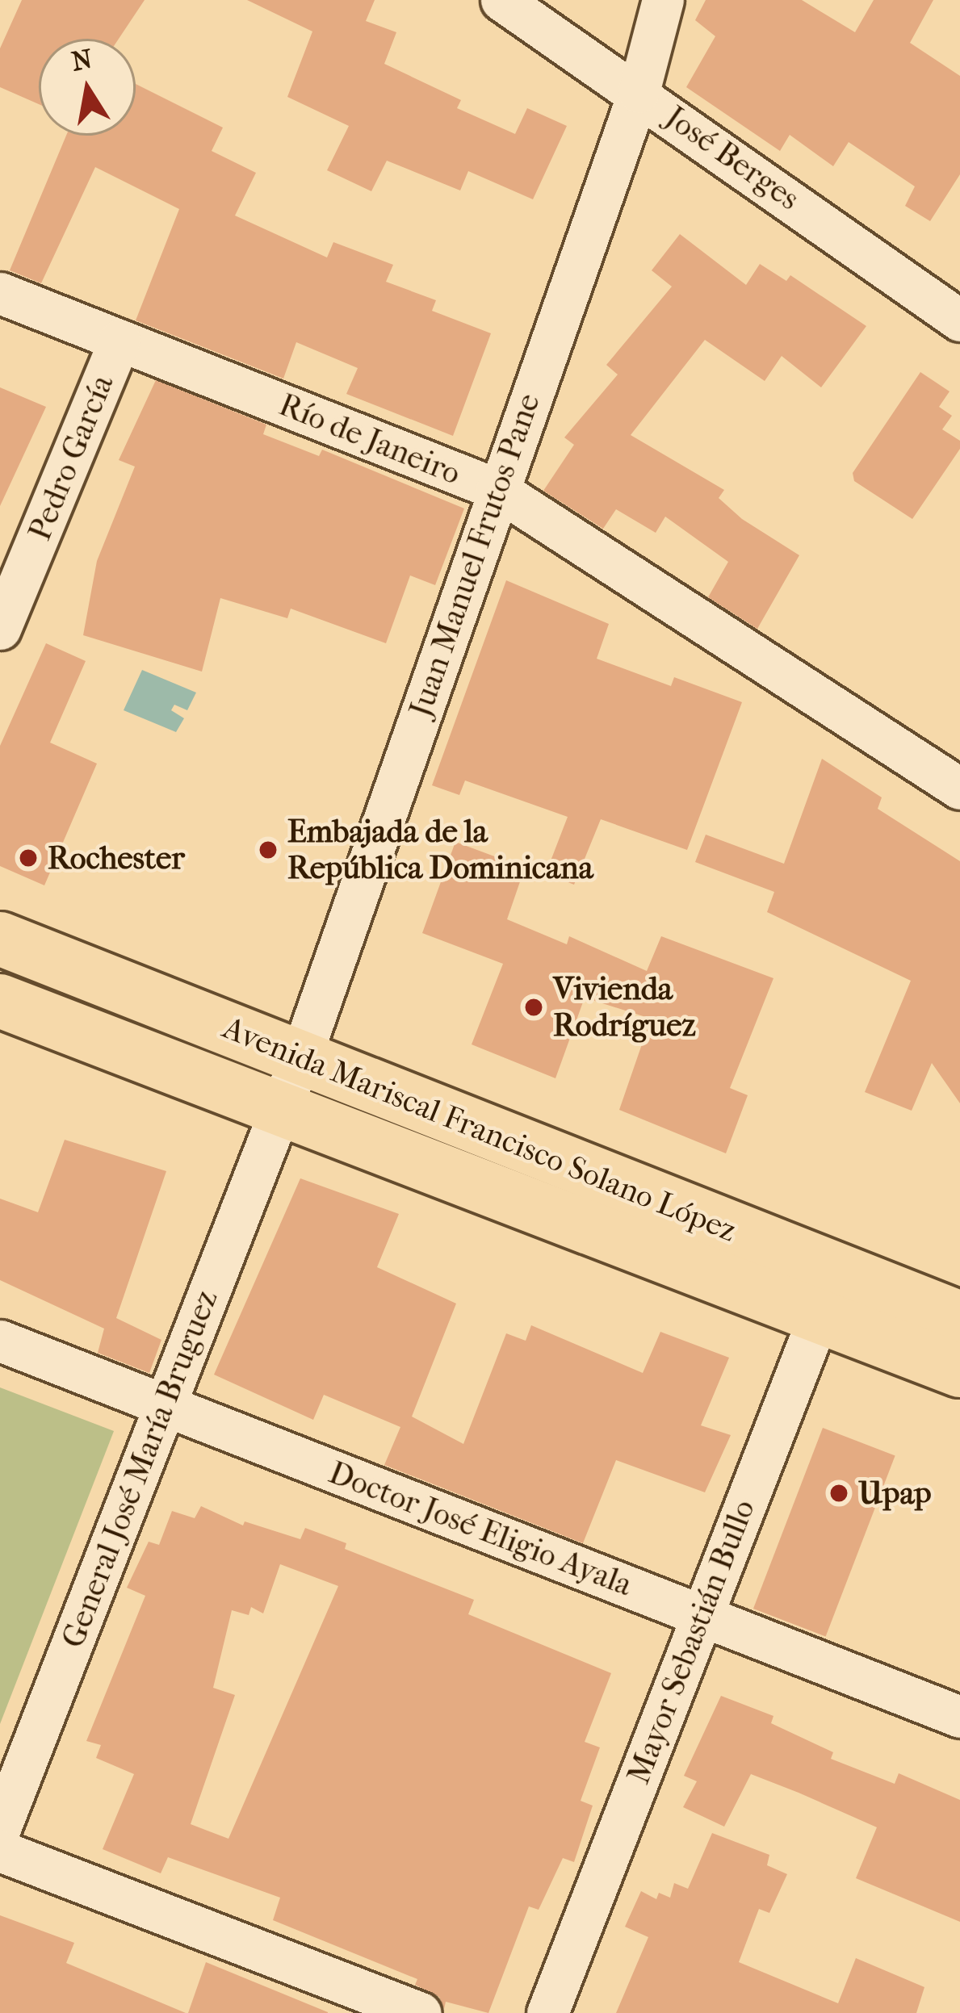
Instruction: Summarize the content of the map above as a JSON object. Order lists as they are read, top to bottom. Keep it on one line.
{"streets":{"highway":["Avenida Mariscal Francisco Solano López"],"street":["José Berges","Río de Janeiro","Pedro García","Juan Manuel Frutos Pane","General José María Bruguez","Doctor José Eligio Ayala","Mayor Sebastián Bullo"]},"crossings":[["José Berges","Juan Manuel Frutos Pane"],["Río de Janeiro","Pedro García"],["Río de Janeiro","Juan Manuel Frutos Pane"],["Juan Manuel Frutos Pane","Avenida Mariscal Francisco Solano López"],["Juan Manuel Frutos Pane","General José María Bruguez"],["Avenida Mariscal Francisco Solano López","General José María Bruguez"],["Avenida Mariscal Francisco Solano López","Mayor Sebastián Bullo"],["General José María Bruguez","Doctor José Eligio Ayala"],["Doctor José Eligio Ayala","Mayor Sebastián Bullo"]],"places":["Embajada de la República Dominicana","Rochester","Vivienda Rodríguez","Upap"],"north":"top"}
